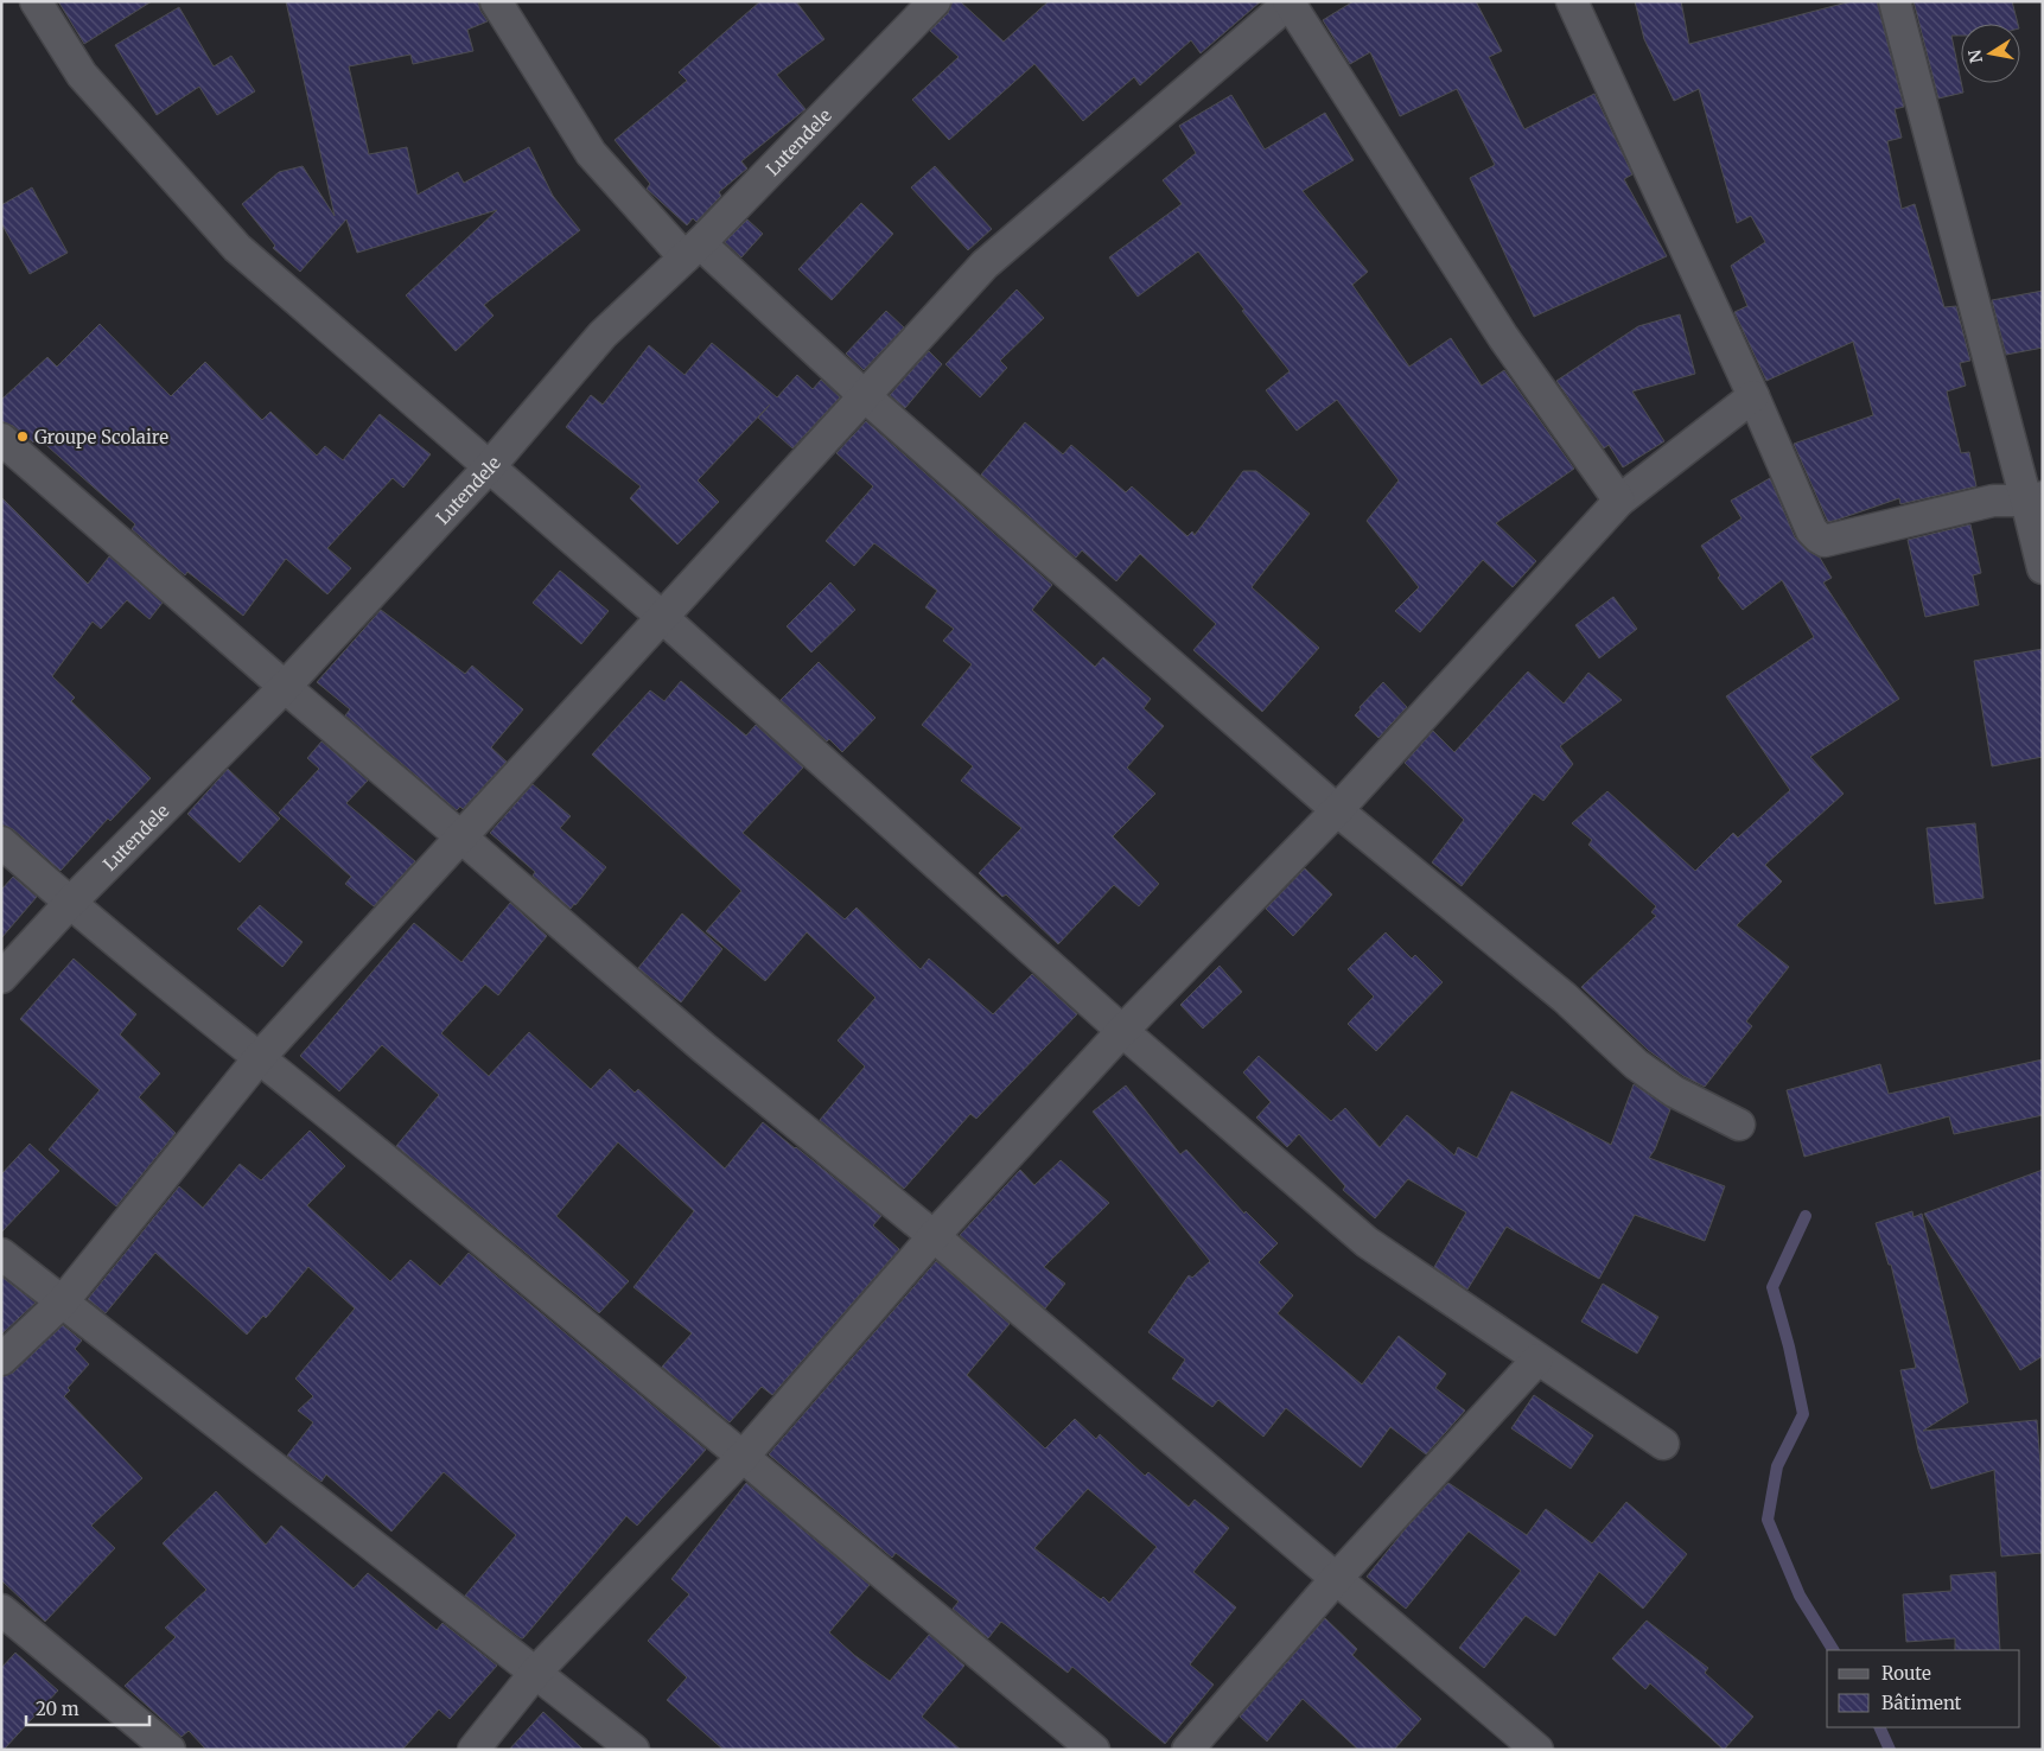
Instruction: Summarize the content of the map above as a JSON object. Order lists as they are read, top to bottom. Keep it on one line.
{"streets":{"street":["Lutendele"]},"places":["Groupe Scolaire"],"legend":["Route","Bâtiment"],"scale_bar":"20 m","north":"left"}
